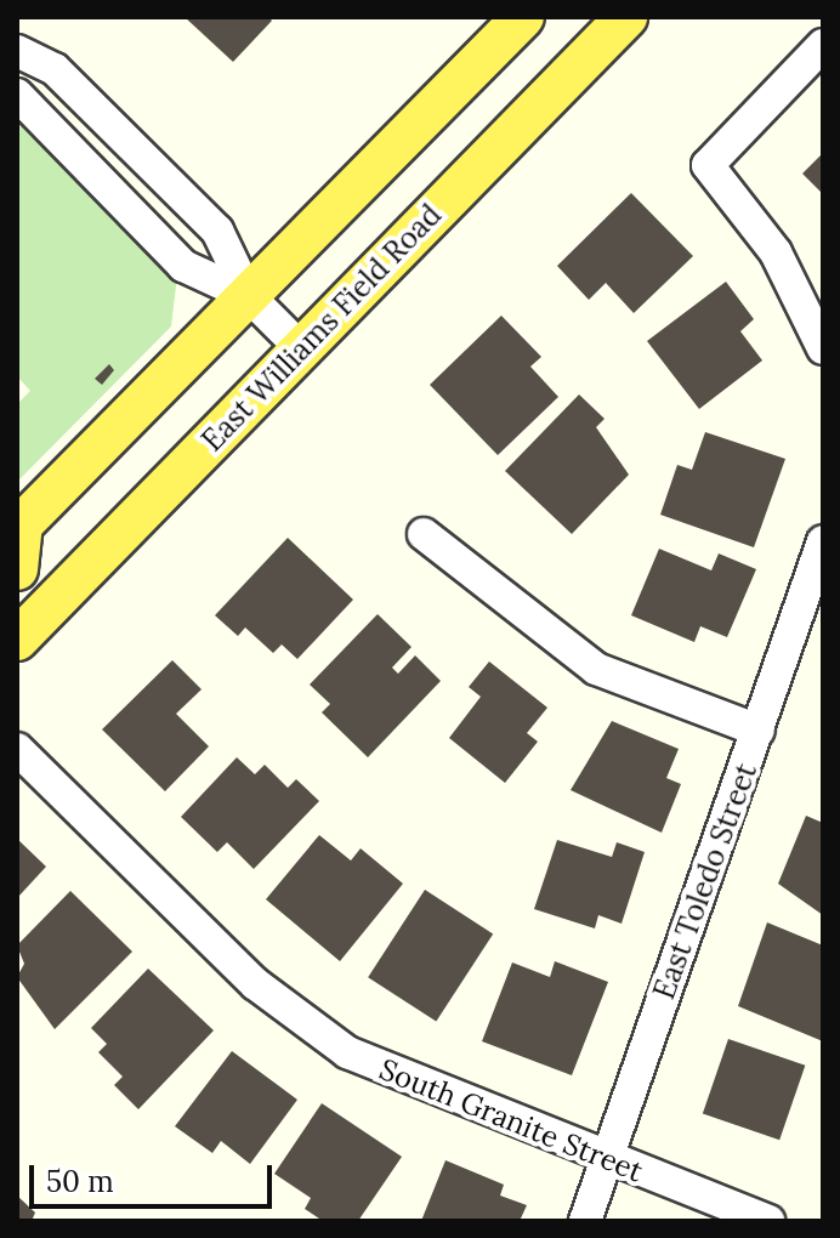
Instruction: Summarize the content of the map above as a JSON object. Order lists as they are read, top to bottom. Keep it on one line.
{"streets":{"main road":["East Williams Field Road"],"street":["East Toledo Street","South Granite Street"]},"crossings":[["East Toledo Street","South Granite Street"]],"scale_bar":"50 m"}
